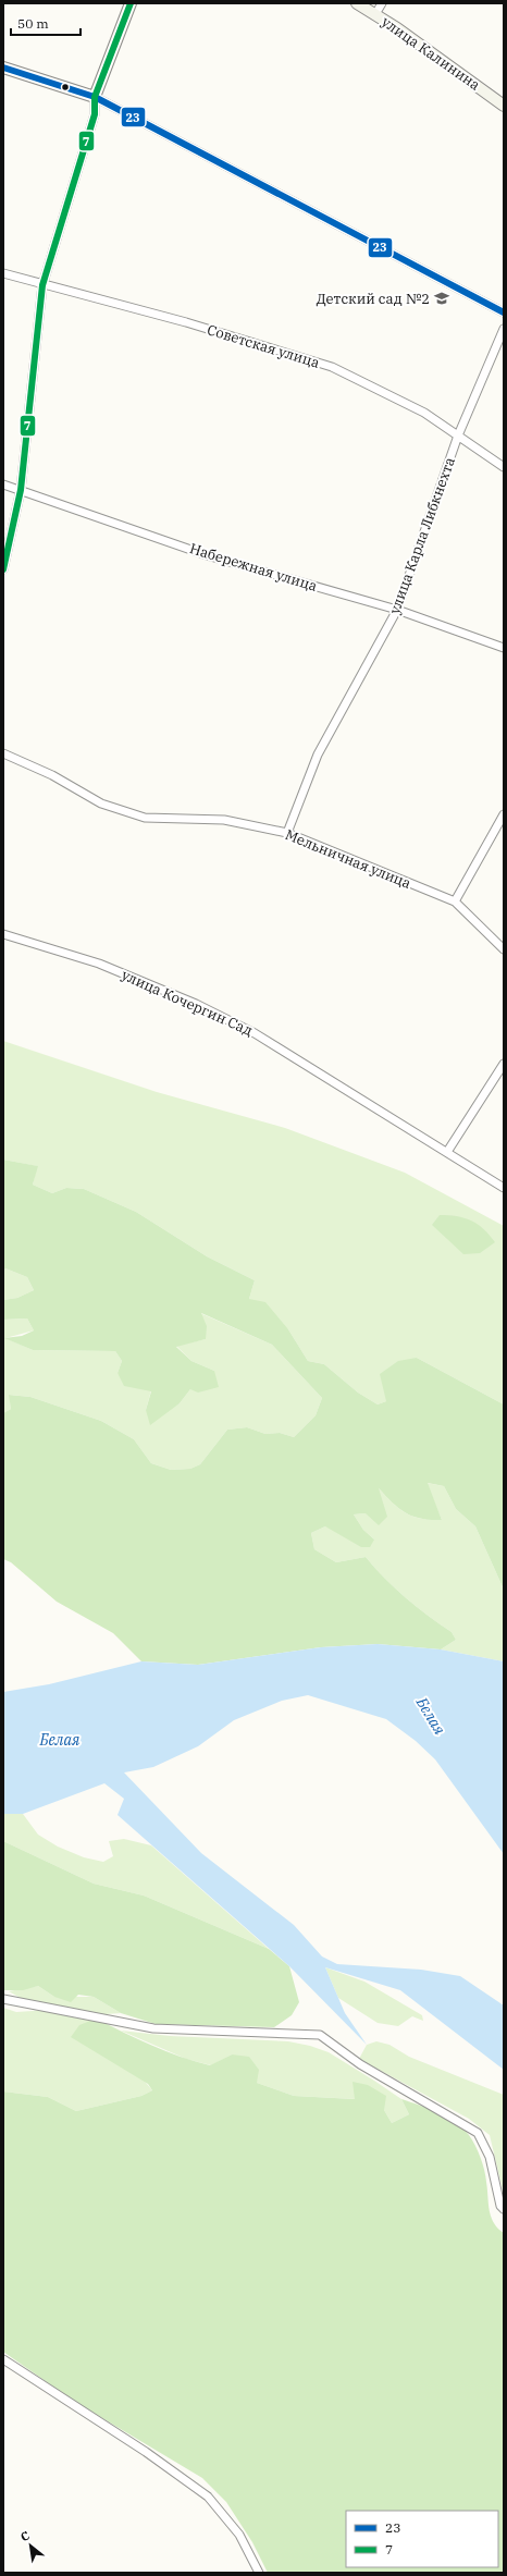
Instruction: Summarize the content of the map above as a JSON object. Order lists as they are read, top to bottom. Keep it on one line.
{"streets":{"street":["улица Калинина","Советская улица","улица Карла Либкнехта","Набережная улица","Мельничная улица","улица Кочергин Сад"]},"crossings":[["Советская улица","улица Карла Либкнехта"],["улица Карла Либкнехта","Набережная улица"],["улица Карла Либкнехта","Мельничная улица"]],"water":["Белая"],"places":{"school or university":["Детский сад №2"]},"lines":["transit line 7","transit line 23"],"legend":["23","7"],"scale_bar":"50 m","north":"top left"}
